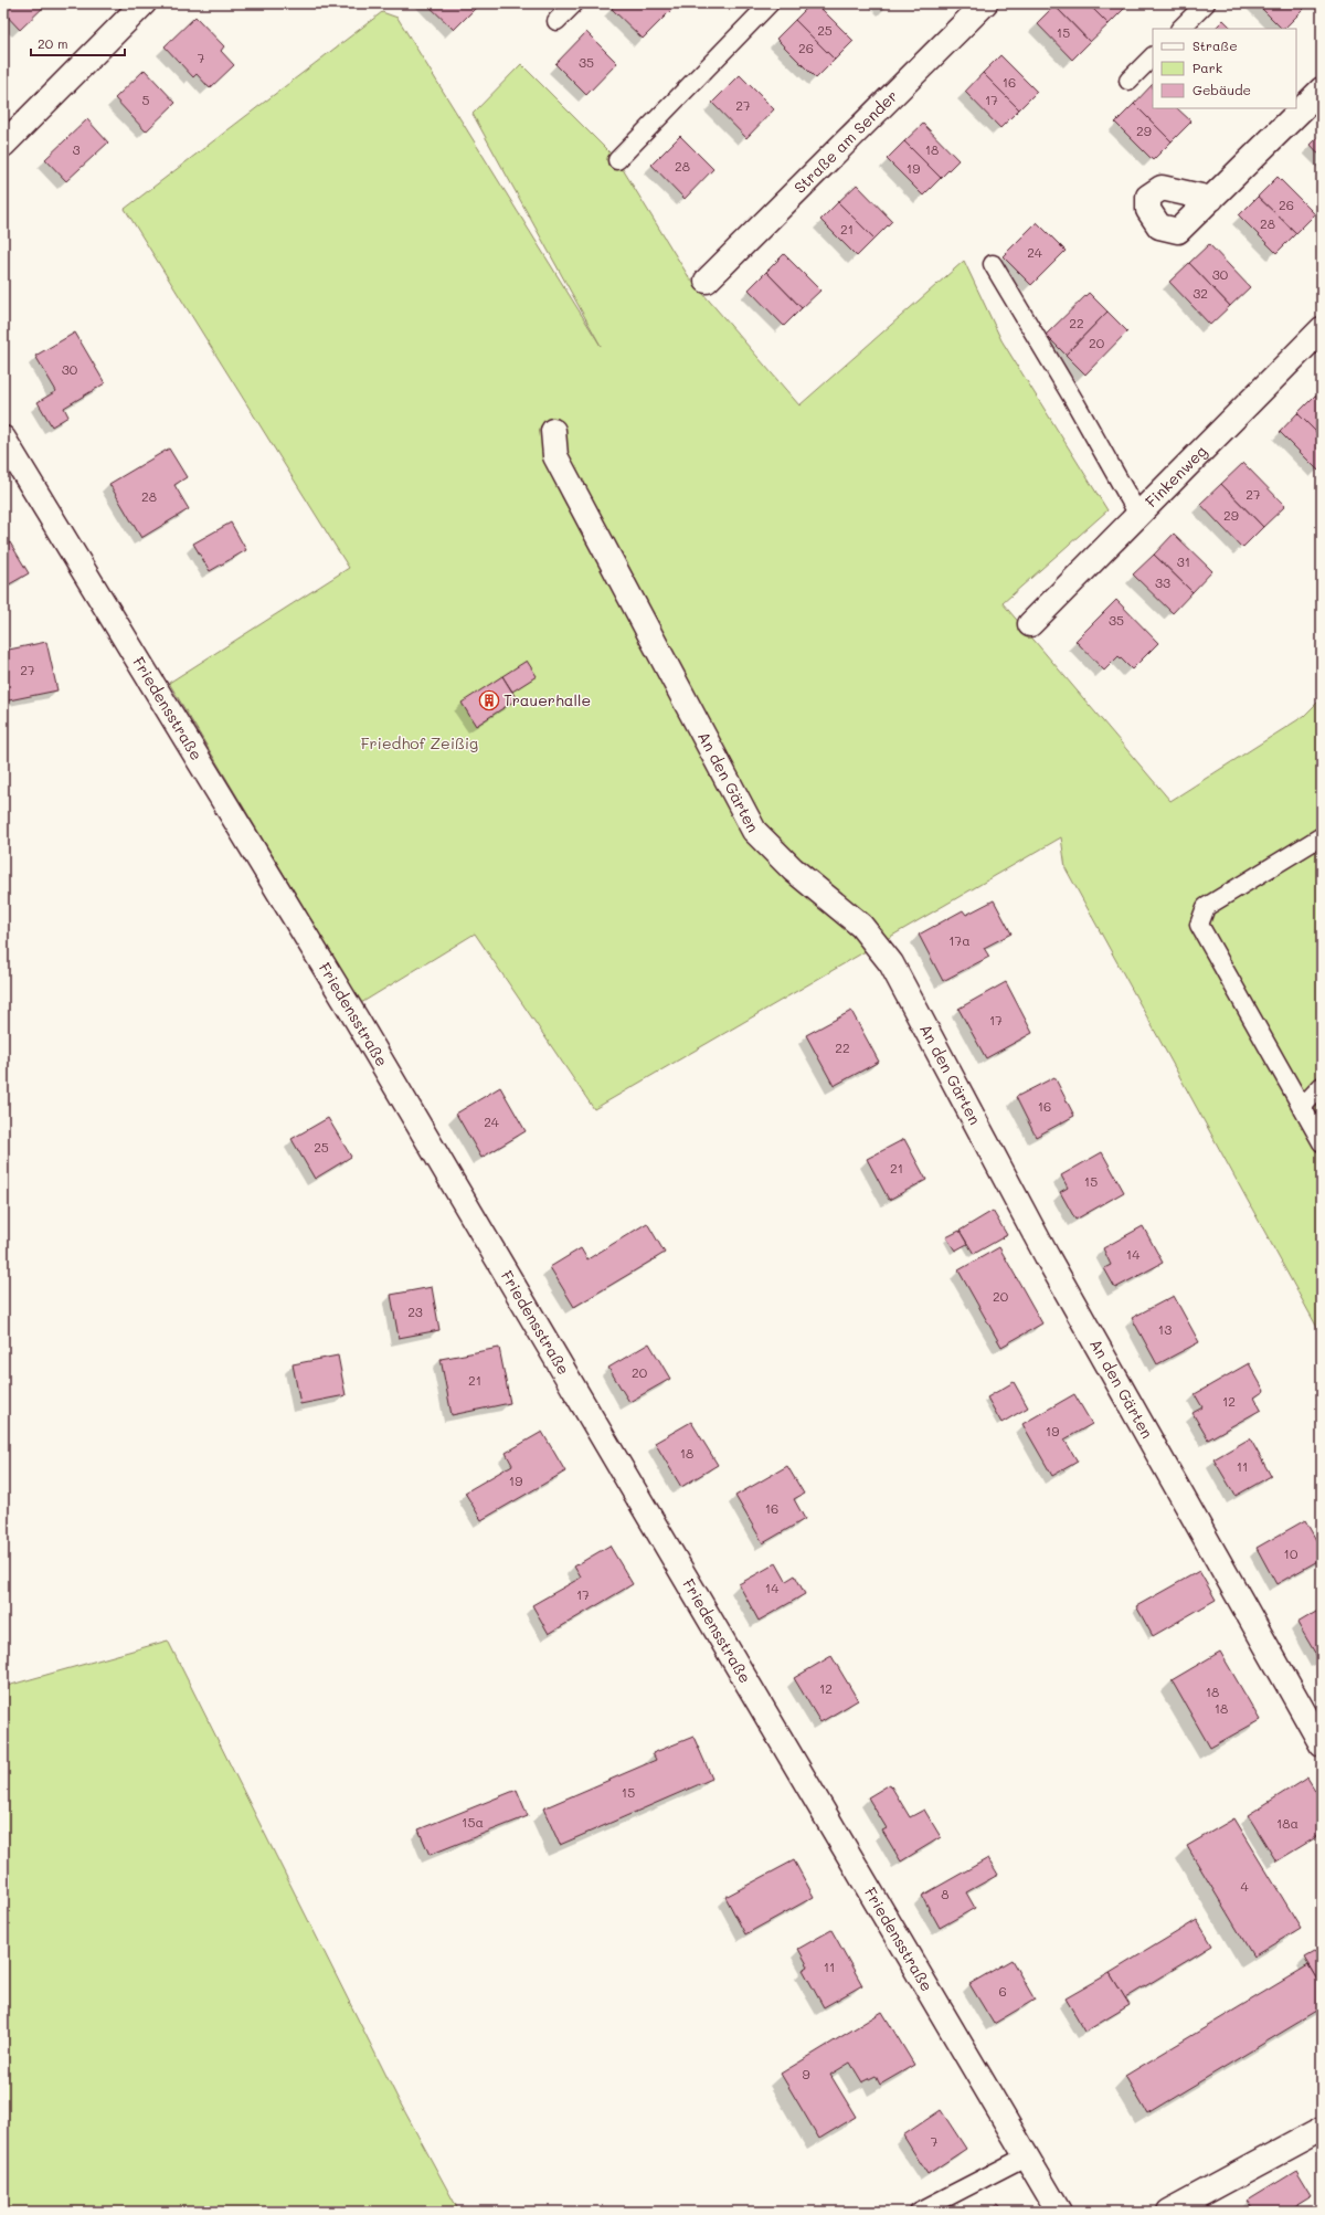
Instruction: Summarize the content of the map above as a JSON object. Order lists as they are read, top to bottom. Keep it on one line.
{"streets":{"street":["Straße am Sender","Finkenweg","Friedensstraße","An den Gärten"]},"parks":["Friedhof Zeißig"],"places":{"building":["Trauerhalle"]},"house_numbers":["25","15","26","7","35","16","5","17","27","29","3","18","28","19","26","28","21","24","30","32","22","20","30","27","28","29","31","33","35","27","17a","17","22","16","24","25","21","15","14","20","23","13","20","21","12","19","18","11","19","16","10","14","17","12","18","18","15","15a","18a","4","8","11","6","9","7"],"legend":["Straße","Park","Gebäude"],"scale_bar":"20 m"}
